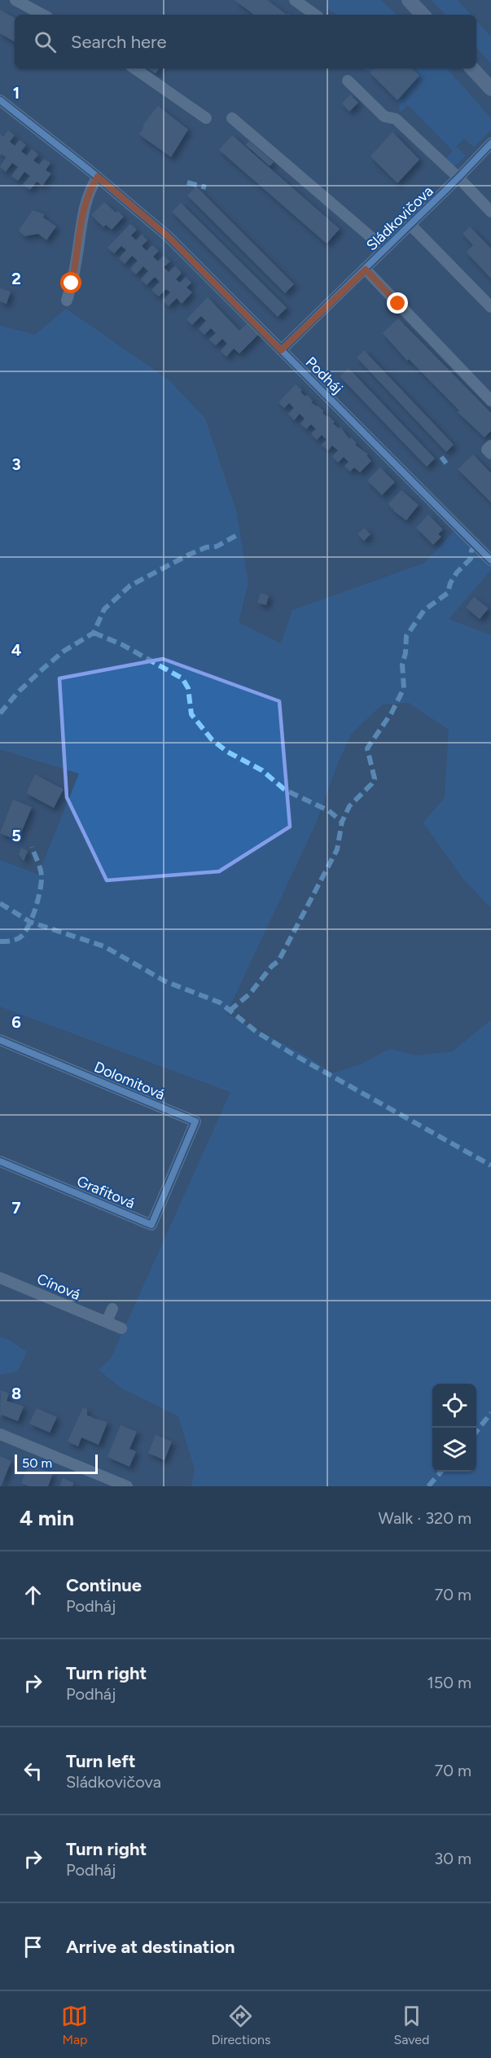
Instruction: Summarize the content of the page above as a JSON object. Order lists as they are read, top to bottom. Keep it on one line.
{"streets":{"street":["Sládkovičova","Podháj","Dolomitová","Grafitová","Cínová"]},"crossings":[["Sládkovičova","Podháj"],["Dolomitová","Grafitová"]],"scale_bar":"50 m","page":{"search":"Search here","scale":"50 m","heading":["4 min","Walk · 320 m"],"list":[["Continue","Podháj","70 m"],["Turn right","Podháj","150 m"],["Turn left","Sládkovičova","70 m"],["Turn right","Podháj","30 m"],"Arrive at destination"],"nav":["Map","Directions","Saved"]},"grid":{"rows":["1","2","3","4","5","6","7","8"]}}
